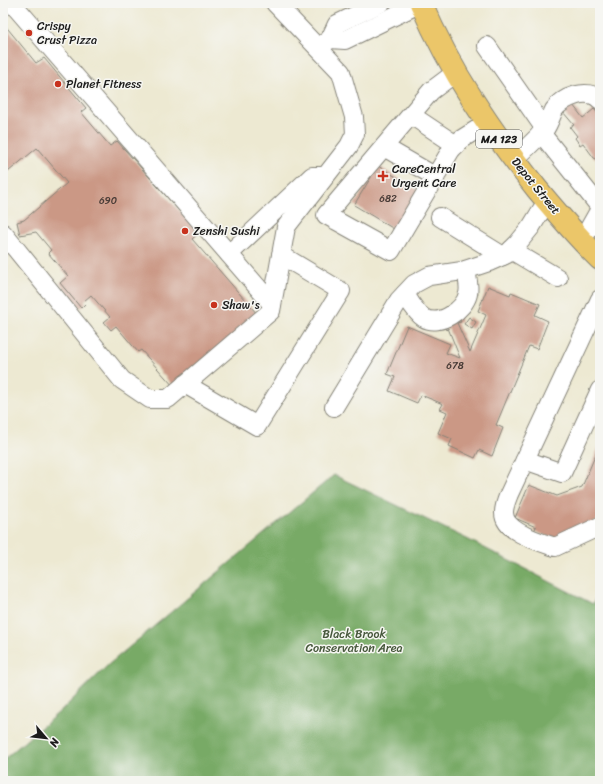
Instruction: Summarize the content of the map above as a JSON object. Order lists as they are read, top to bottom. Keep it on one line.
{"streets":{"highway":["MA 123","Depot Street"]},"parks":["Black Brook Conservation Area"],"places":{"other":["Crispy Crust Pizza","Planet Fitness","Zenshi Sushi","Shaw's"],"health":["CareCentral Urgent Care"]},"house_numbers":["682","690","678"],"north":"bottom right"}
